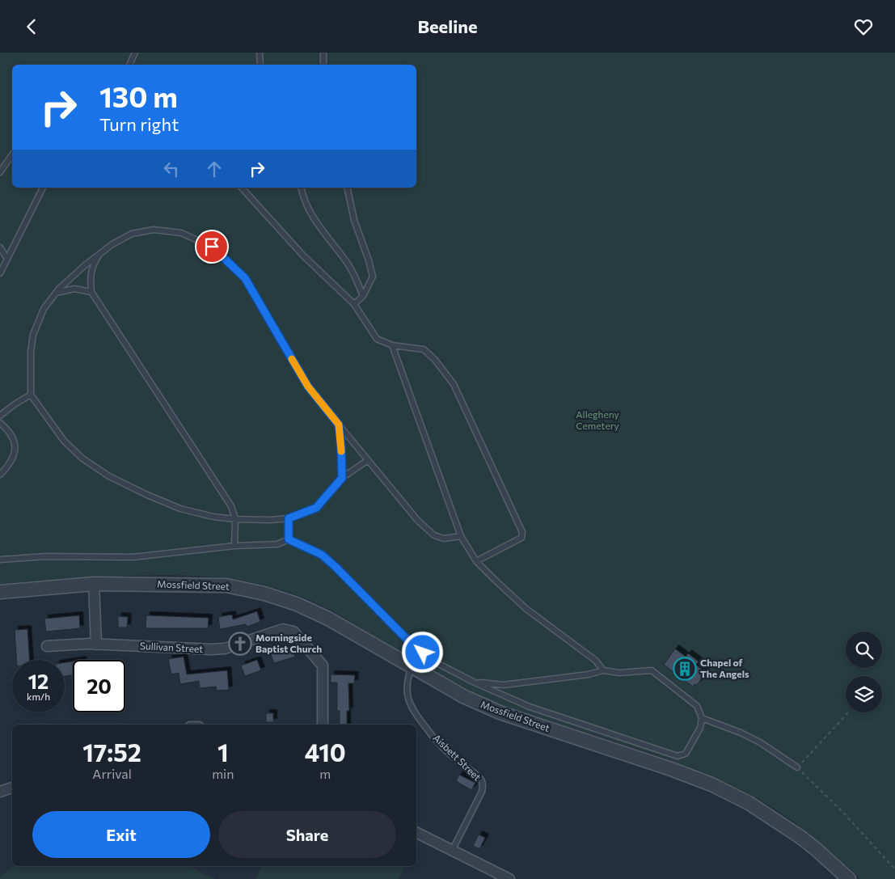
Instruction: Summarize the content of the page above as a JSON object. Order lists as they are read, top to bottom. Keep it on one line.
{"streets":{"street":["Mossfield Street","Sullivan Street"],"lane":["Aisbett Street"]},"crossings":[["Mossfield Street","Aisbett Street"]],"parks":["Allegheny Cemetery"],"places":{"church":["Morningside Baptist Church"],"building":["Chapel of The Angels"]},"page":{"header":"Beeline","turn":["130 m","Turn right"],"speed":"12 km/h","limit":"20","eta":["17:52","Arrival","1","min","410","m"],"buttons":["Exit","Share"]}}
